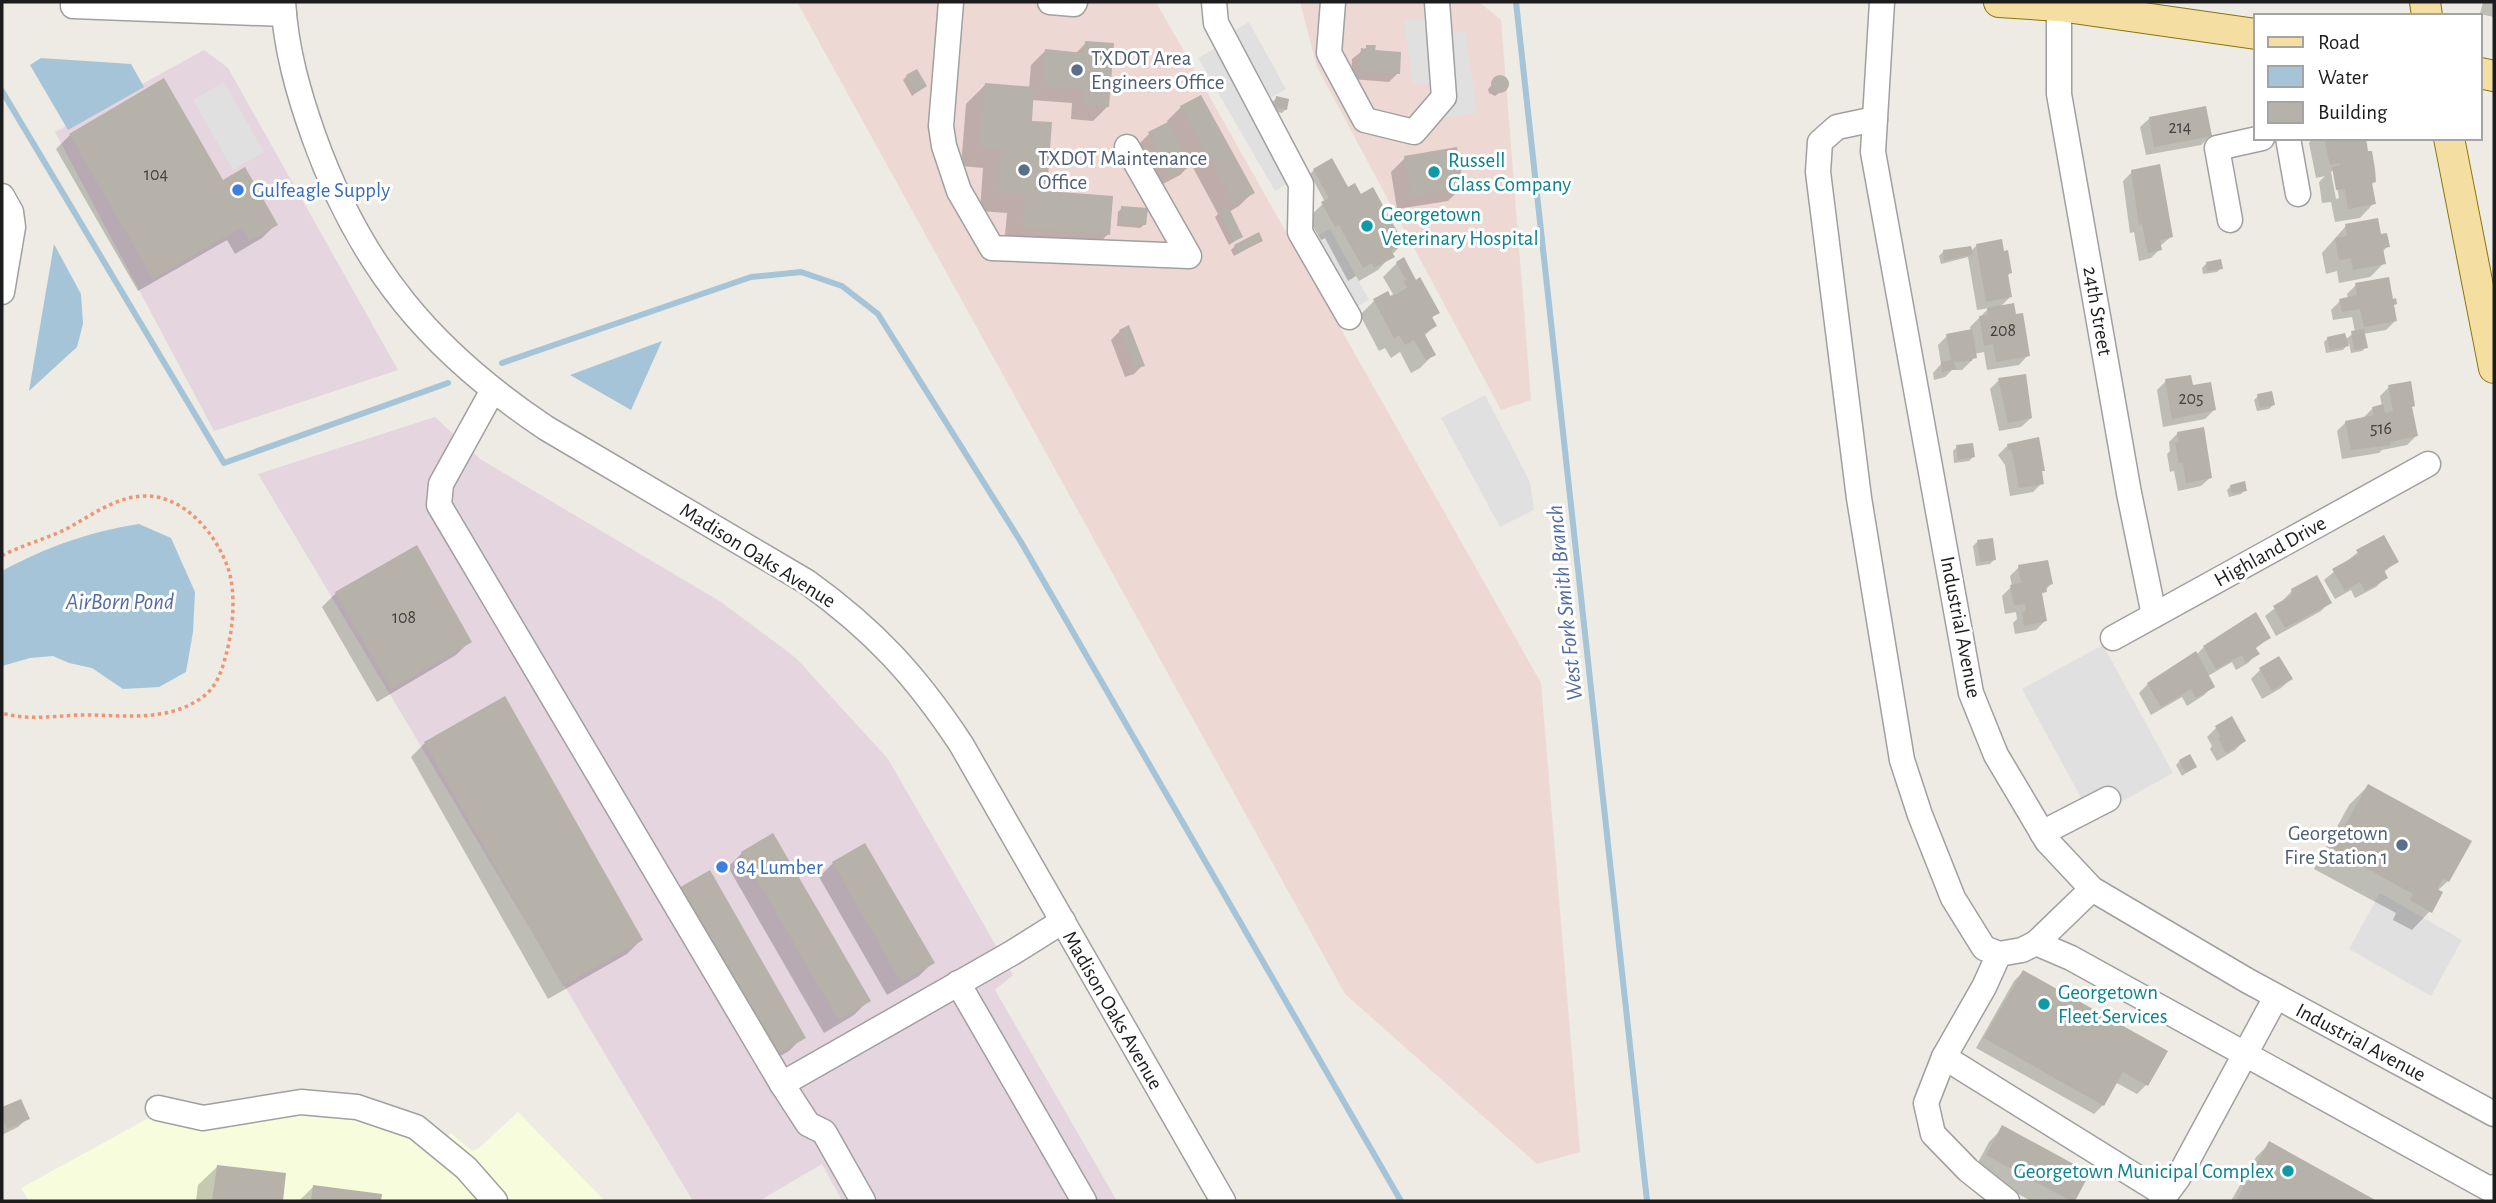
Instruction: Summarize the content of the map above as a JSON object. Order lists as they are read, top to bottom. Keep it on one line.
{"streets":{"street":["24th Street","Highland Drive","Madison Oaks Avenue","Industrial Avenue"]},"crossings":[["24th Street","Highland Drive"]],"water":["AirBorn Pond","West Fork Smith Branch"],"places":["TXDOT Area Engineers Office","TXDOT Maintenance Office","Russell Glass Company","Gulfeagle Supply","Georgetown Veterinary Hospital","Georgetown Fire Station 1","84 Lumber","Georgetown Fleet Services","Georgetown Municipal Complex"],"house_numbers":["214","104","208","205","516","108"],"legend":["Road","Water","Building"]}
